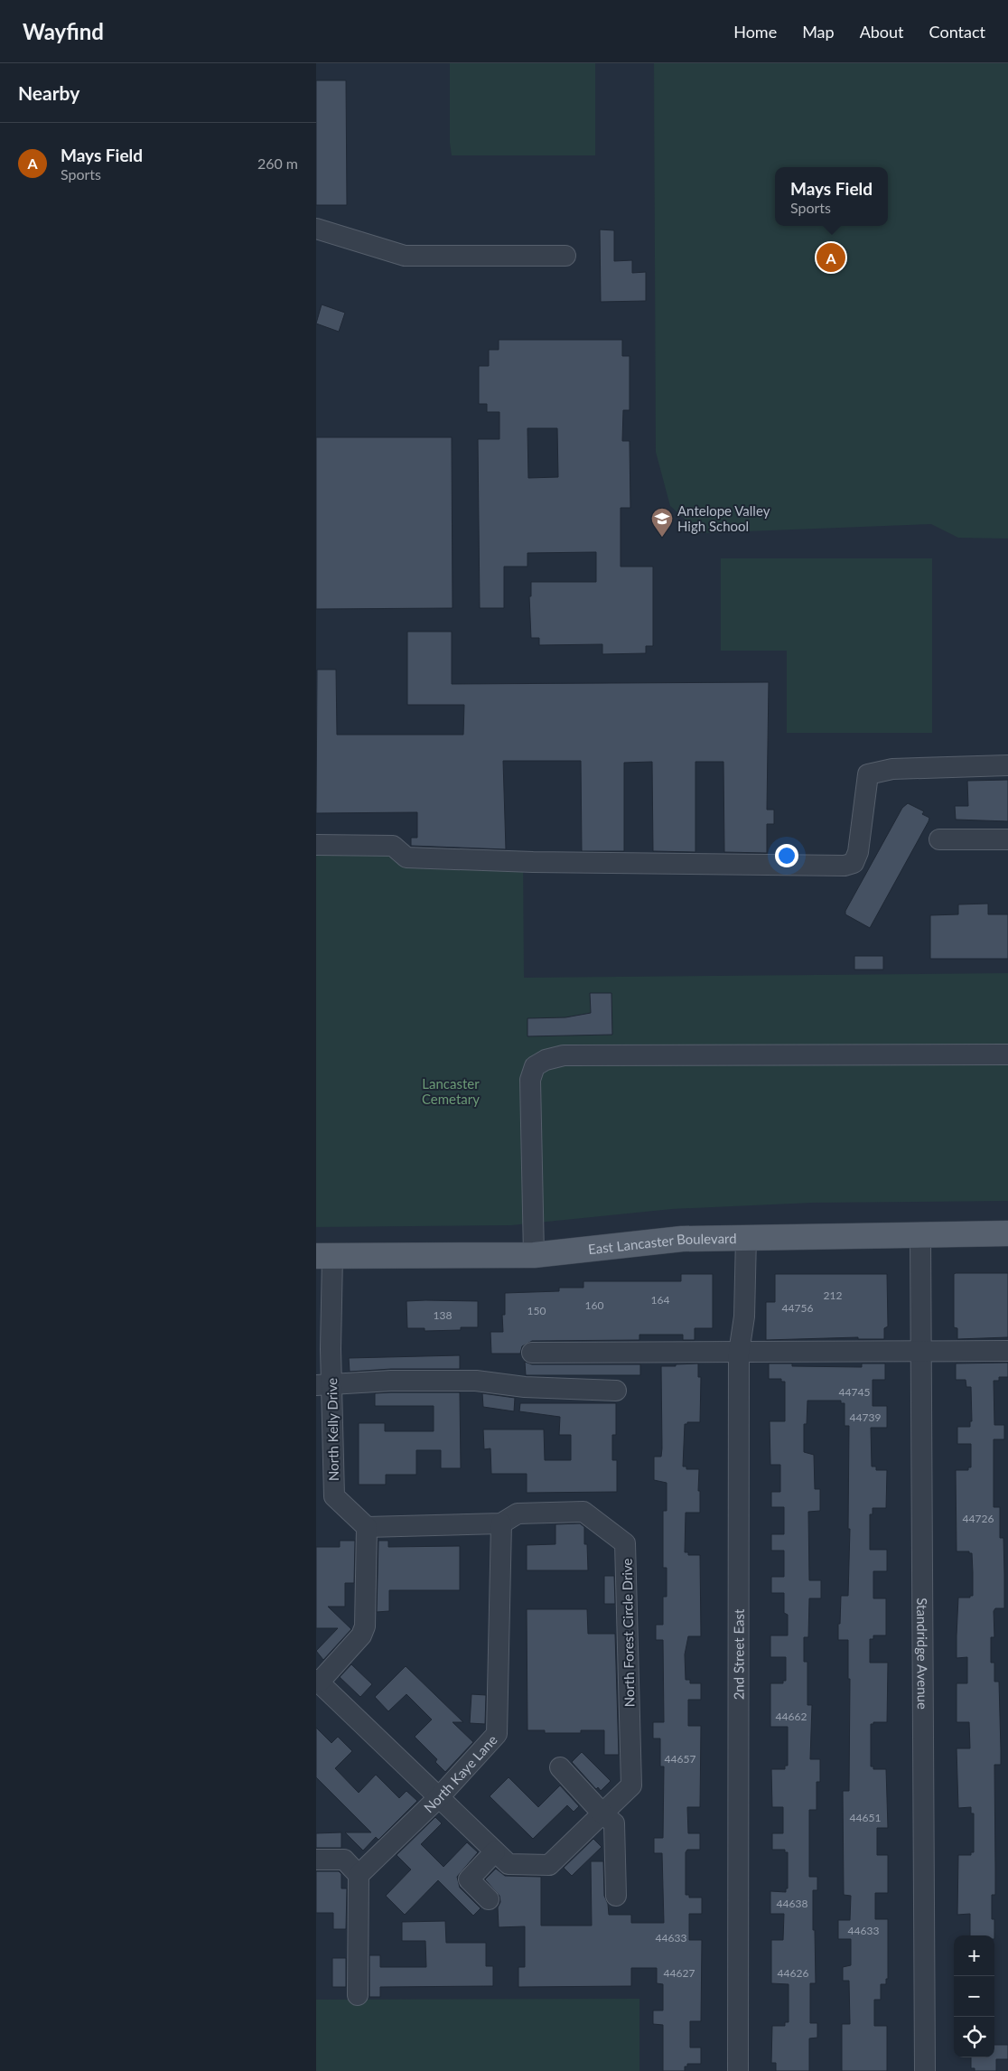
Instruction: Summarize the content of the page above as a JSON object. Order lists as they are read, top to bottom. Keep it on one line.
{"streets":{"main road":["East Lancaster Boulevard"],"street":["North Kelly Drive","North Forest Circle Drive","Standridge Avenue","2nd Street East","North Kaye Lane"]},"crossings":[["East Lancaster Boulevard","North Kelly Drive"],["East Lancaster Boulevard","Standridge Avenue"],["East Lancaster Boulevard","2nd Street East"],["North Kelly Drive","North Forest Circle Drive"],["North Forest Circle Drive","North Kaye Lane"]],"parks":["Lancaster Cemetary"],"places":{"school or university":["Antelope Valley High School"]},"house_numbers":["212","164","160","44756","150","138","44745","44739","44726","44662","44657","44651","44638","44633","44633","44627","44626"],"page":{"header":"Wayfind","nav":["Home","Map","About","Contact"],"heading":"Nearby","list":[{"mark":"A","name":"Mays Field","note":"Sports","value":"260 m"}],"popup":["Mays Field","Sports"],"pins":"A","map_buttons":["+","−"]}}
